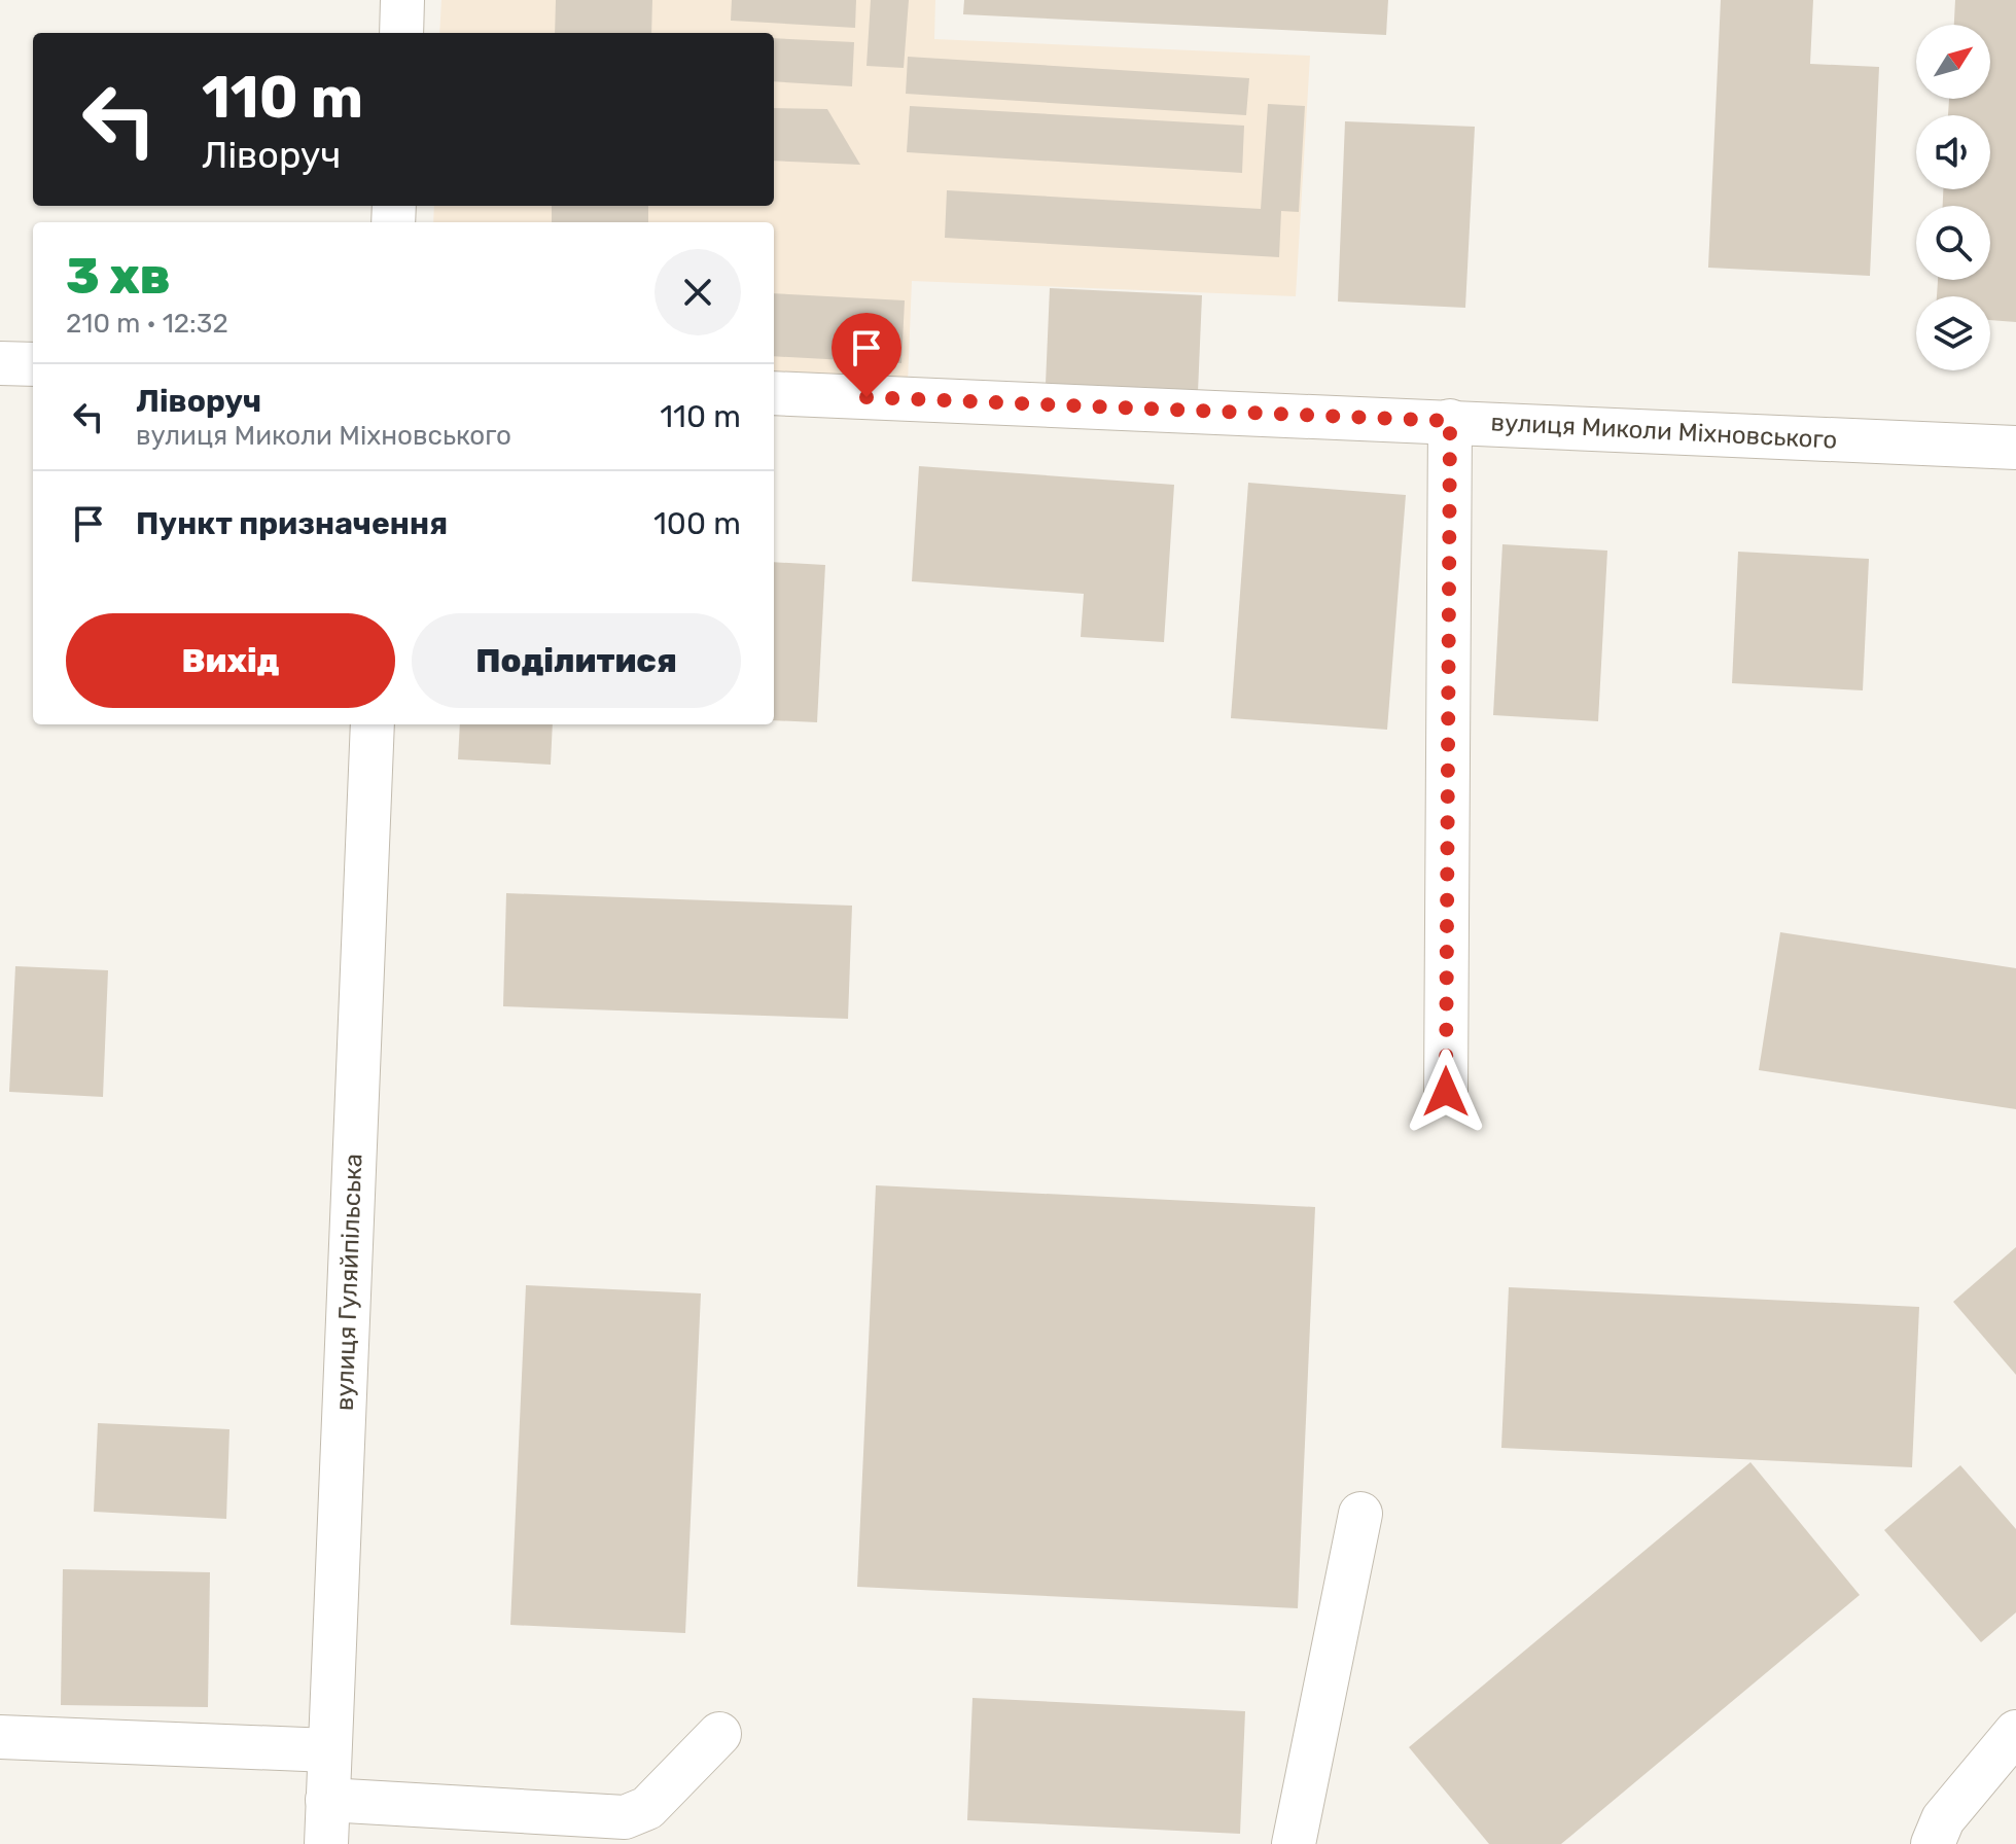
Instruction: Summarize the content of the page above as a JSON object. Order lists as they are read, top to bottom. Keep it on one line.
{"streets":{"street":["вулиця Миколи Міхновського","вулиця Гуляйпільська"]},"north":"top right","page":{"turn":["110 m","Ліворуч"],"heading":["3 хв","210 m · 12:32"],"list":[{"name":"Ліворуч","note":"вулиця Миколи Міхновського","value":"110 m"},{"name":"Пункт призначення","value":"100 m"}],"buttons":["Вихід","Поділитися"]}}
